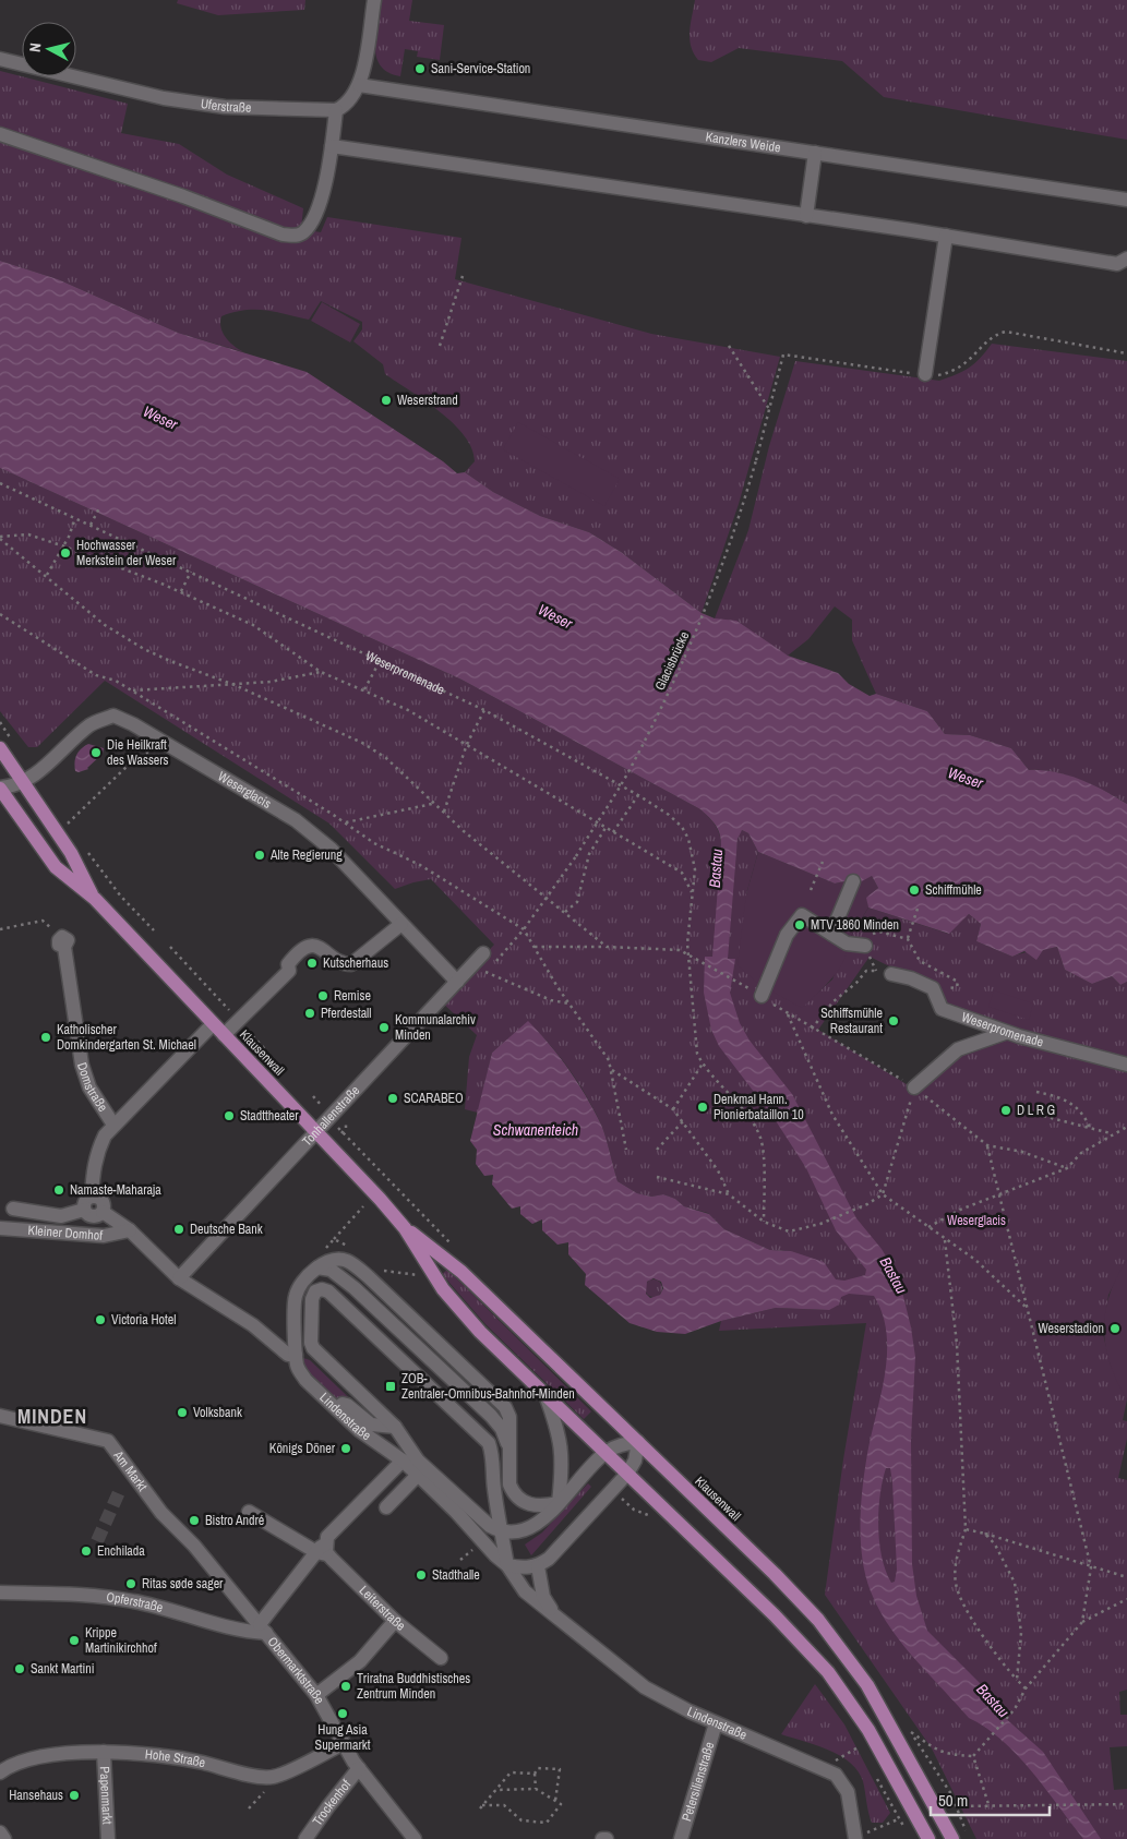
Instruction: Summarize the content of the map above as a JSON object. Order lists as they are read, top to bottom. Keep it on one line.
{"streets":{"main road":["Klausenwall"],"street":["Uferstraße","Kanzlers Weide","Weserpromenade","Weserglacis","Domstraße","Tonhallenstraße","Kleiner Domhof","Lindenstraße","Am Markt","Opferstraße","Leiterstraße","Obermarktstraße","Hohe Straße","Petersilienstraße","Papenmarkt","Trockenhof"],"path":["Glacisbrücke"]},"crossings":[["Weserglacis","Klausenwall"],["Weserglacis","Tonhallenstraße"],["Klausenwall","Domstraße"],["Klausenwall","Tonhallenstraße"],["Lindenstraße","Petersilienstraße"],["Am Markt","Obermarktstraße"],["Opferstraße","Obermarktstraße"],["Obermarktstraße","Trockenhof"],["Hohe Straße","Papenmarkt"]],"districts":["MINDEN"],"water":["Weser","Bastau","Schwanenteich"],"parks":["Weserglacis"],"places":{"other":["Sani-Service-Station","Weserstrand","Hochwasser Merkstein der Weser","Die Heilkraft des Wassers","Alte Regierung","Schiffmühle","MTV 1860 Minden","Kutscherhaus","Remise","Pferdestall","Schiffsmühle Restaurant","Kommunalarchiv Minden","Katholischer Domkindergarten St. Michael","SCARABEO","Denkmal Hann. Pionierbataillon 10","D L R G","Stadttheater","Namaste-Maharaja","Deutsche Bank","Victoria Hotel","Weserstadion","Volksbank","Königs Döner","Bistro André","Enchilada","Stadthalle","Ritas søde sager","Krippe Martinikirchhof","Sankt Martini","Triratna Buddhistisches Zentrum Minden","Hung Asia Supermarkt","Hansehaus"],"transit":["ZOB- Zentraler-Omnibus-Bahnhof-Minden"]},"scale_bar":"50 m","north":"left"}
